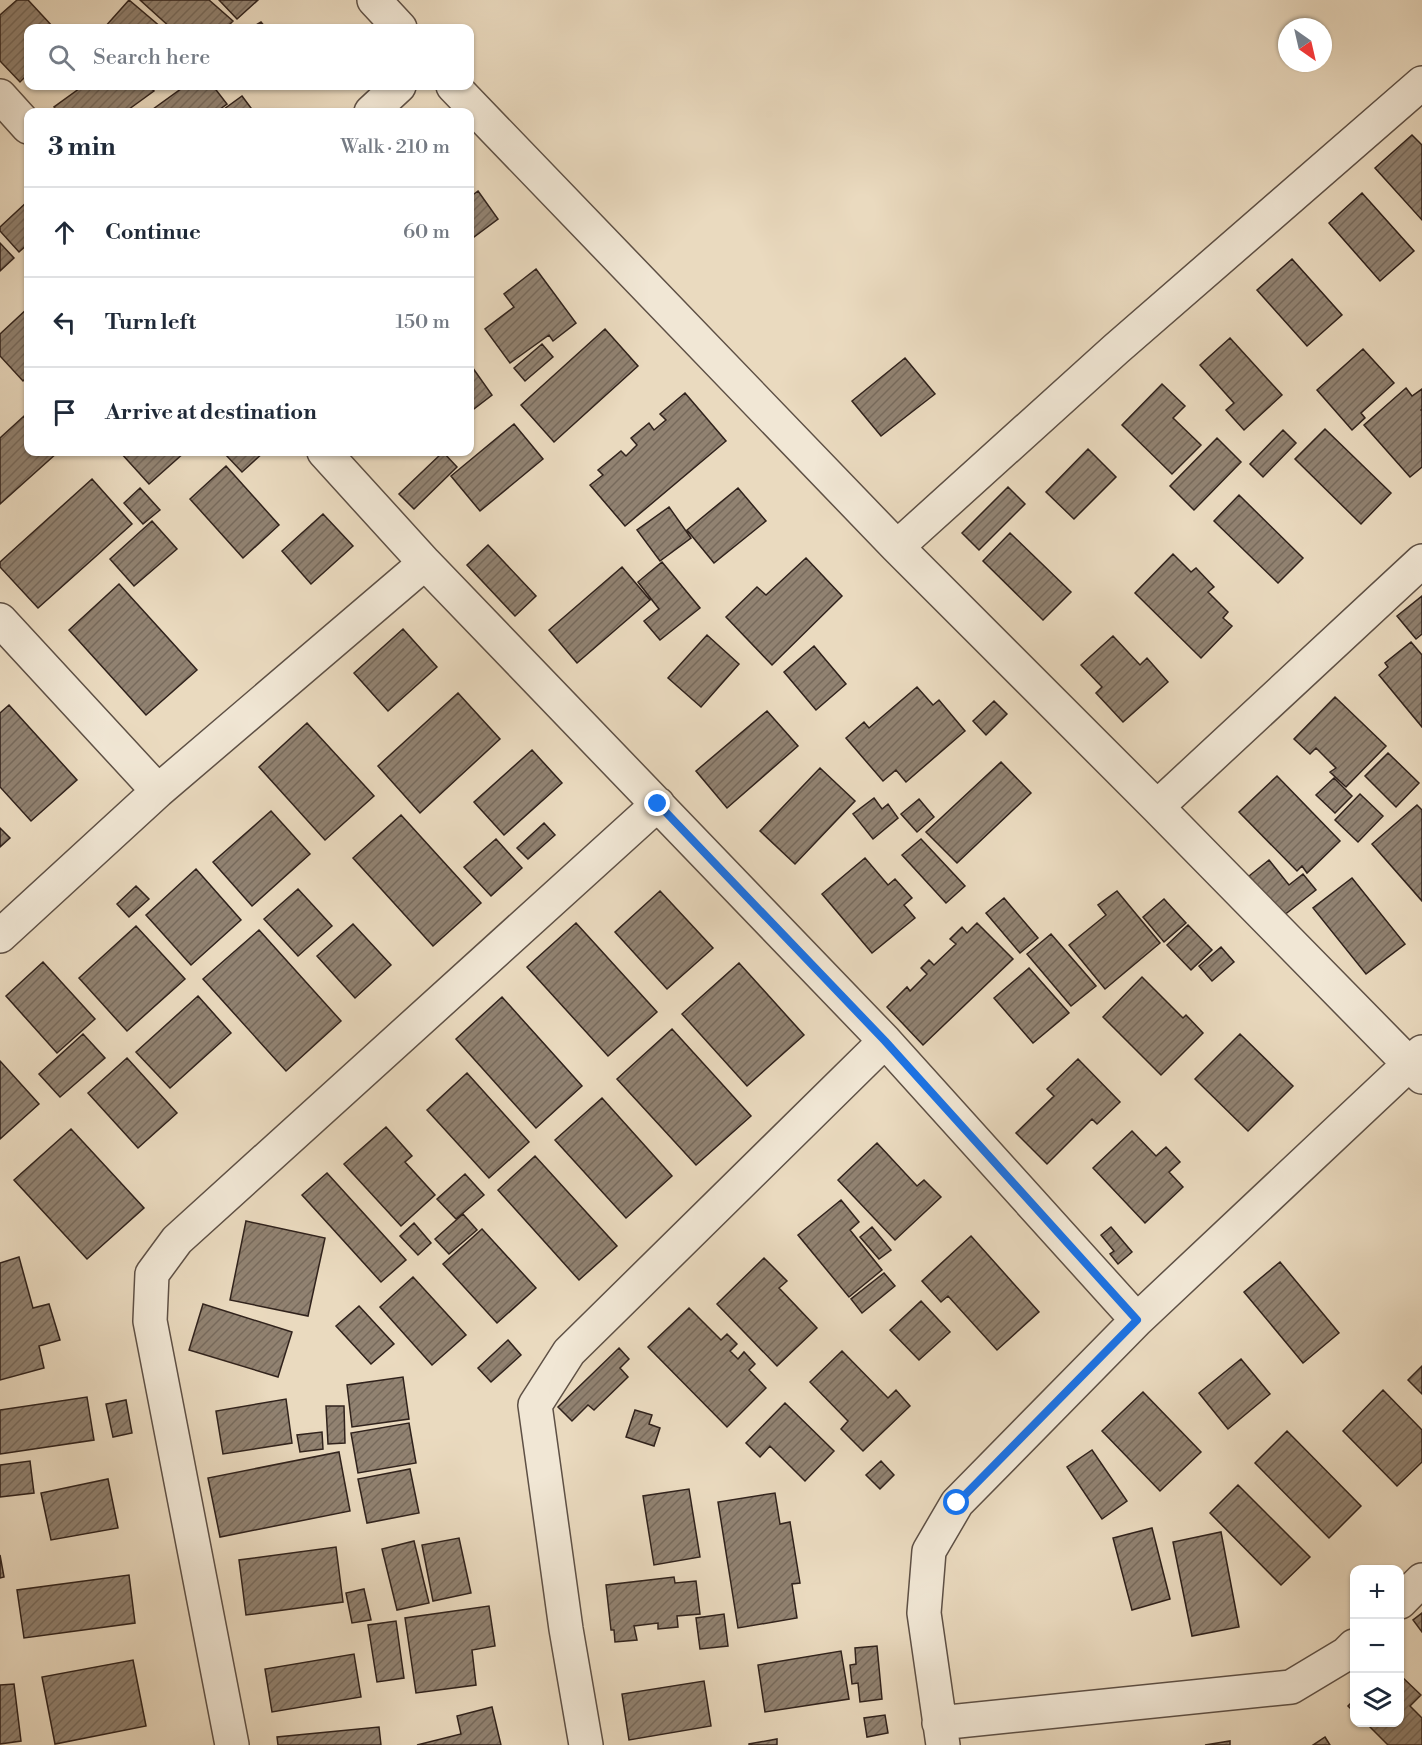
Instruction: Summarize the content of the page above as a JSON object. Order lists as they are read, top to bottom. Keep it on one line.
{"north":"bottom right","page":{"search":"Search here","heading":["3 min","Walk · 210 m"],"list":[["Continue","60 m"],["Turn left","150 m"],"Arrive at destination"],"map_buttons":["+","−"]}}
